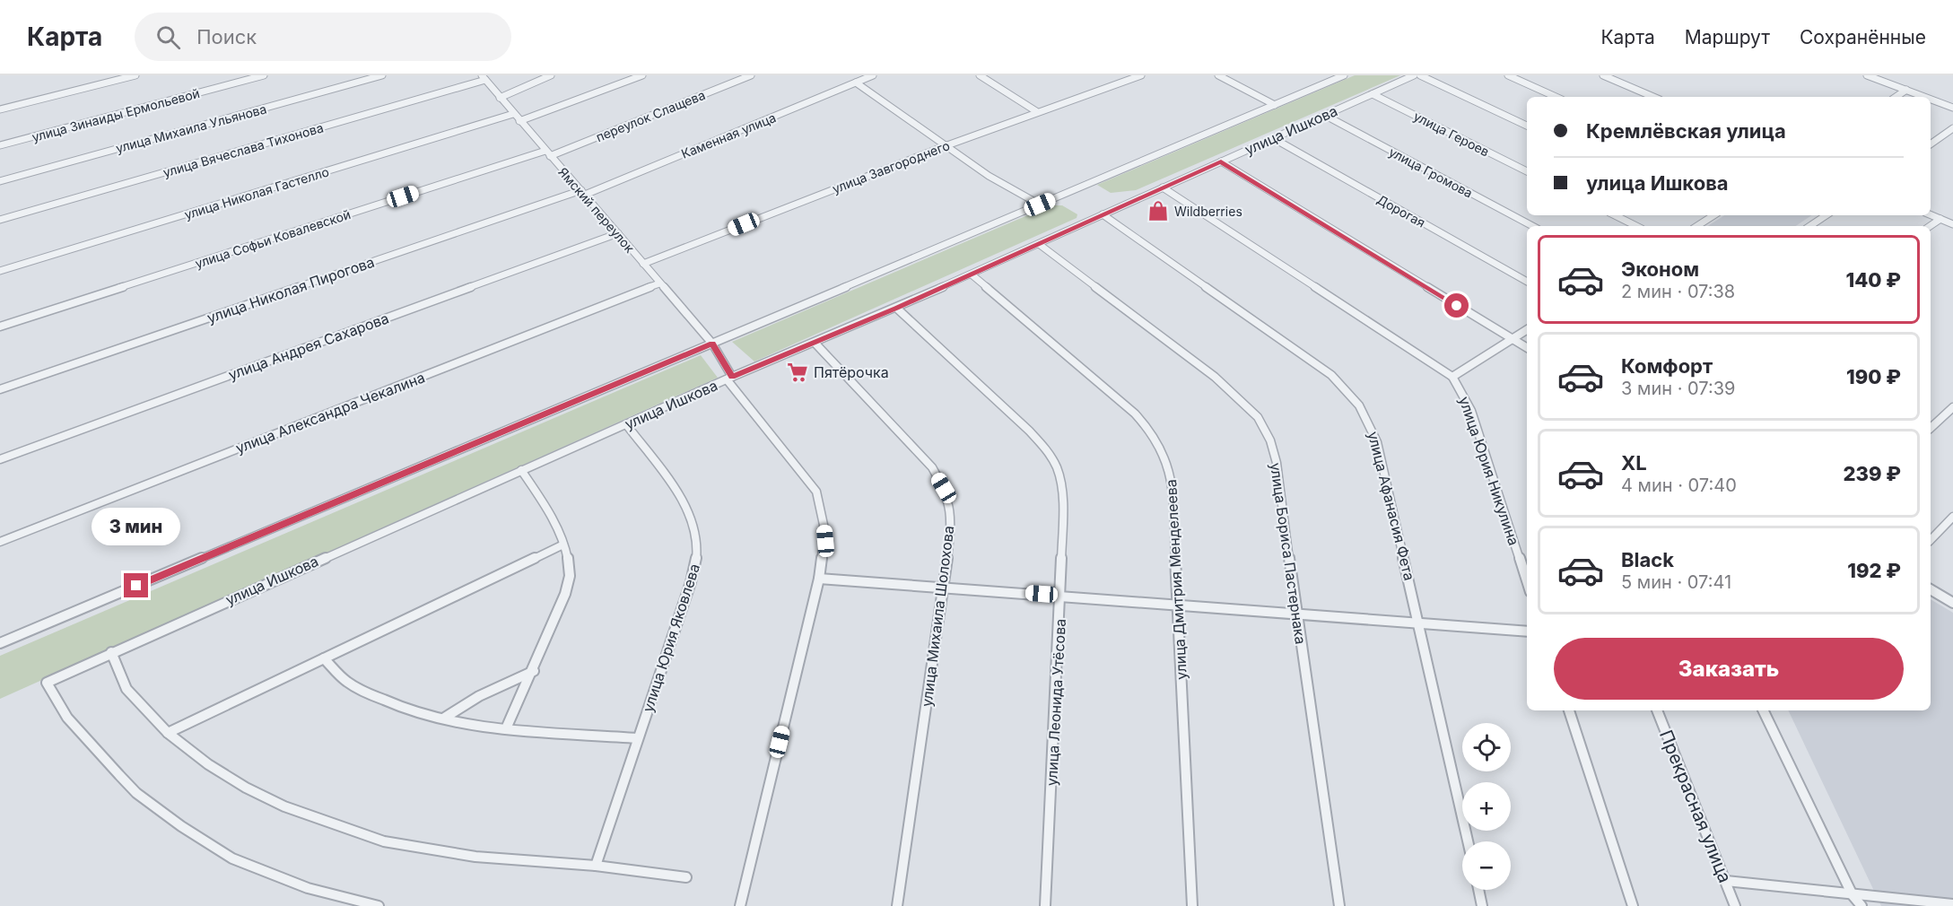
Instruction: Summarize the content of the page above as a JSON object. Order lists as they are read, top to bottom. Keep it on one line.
{"streets":{"street":["улица Зинаиды Ермольевой","переулок Слащева","улица Михаила Ульянова","улица Ишкова","улица Героев","Каменная улица","улица Вячеслава Тихонова","улица Завгороднего","улица Громова","улица Николая Гастелло","Ямский переулок","Дорогая","улица Софьи Ковалевской","улица Николая Пирогова","улица Андрея Сахарова","улица Александра Чекалина","улица Юрия Никулина","улица Афанасия Фета","улица Бориса Пастернака","улица Дмитрия Менделеева","улица Михаила Шолохова","улица Юрия Яковлева","улица Леонида Утёсова","Прекрасная улица"]},"crossings":[["переулок Слащева","Ямский переулок"],["переулок Слащева","улица Софьи Ковалевской"],["улица Ишкова","улица Героев"],["улица Ишкова","улица Громова"],["улица Ишкова","Ямский переулок"],["улица Ишкова","Дорогая"],["улица Ишкова","улица Афанасия Фета"],["улица Ишкова","улица Бориса Пастернака"],["улица Ишкова","улица Дмитрия Менделеева"],["улица Ишкова","улица Михаила Шолохова"],["улица Ишкова","улица Юрия Яковлева"],["улица Ишкова","улица Леонида Утёсова"],["Каменная улица","Ямский переулок"],["Каменная улица","улица Николая Пирогова"],["улица Вячеслава Тихонова","Ямский переулок"],["улица Завгороднего","Ямский переулок"],["улица Николая Гастелло","Ямский переулок"],["Ямский переулок","улица Софьи Ковалевской"],["Ямский переулок","улица Николая Пирогова"],["Ямский переулок","улица Андрея Сахарова"],["Ямский переулок","улица Александра Чекалина"]],"places":{"shop":["Wildberries"],"supermarket":["Пятёрочка"]},"page":{"header":"Карта","search":"Поиск","nav":["Карта","Маршрут","Сохранённые"],"banner":["Кремлёвская улица","улица Ишкова"],"list":[{"name":"Эконом","note":"2 мин · 07:38","value":"140 ₽"},{"name":"Комфорт","note":"3 мин · 07:39","value":"190 ₽"},{"name":"XL","note":"4 мин · 07:40","value":"239 ₽"},{"name":"Black","note":"5 мин · 07:41","value":"192 ₽"}],"bubble":"3 мин","buttons":"Заказать","map_buttons":["+","−"]}}
